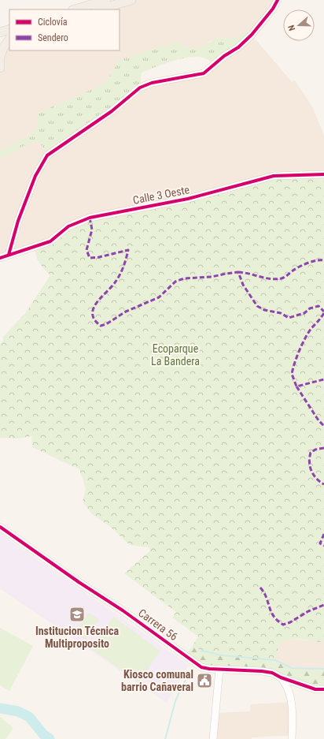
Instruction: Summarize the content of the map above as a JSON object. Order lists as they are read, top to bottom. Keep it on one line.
{"streets":{"street":["Calle 3 Oeste","Carrera 56"]},"parks":["Ecoparque La Bandera"],"places":{"school or university":["Institucion Técnica Multiproposito"],"public building":["Kiosco comunal barrio Cañaveral"]},"legend":["Ciclovía","Sendero"],"north":"left"}
